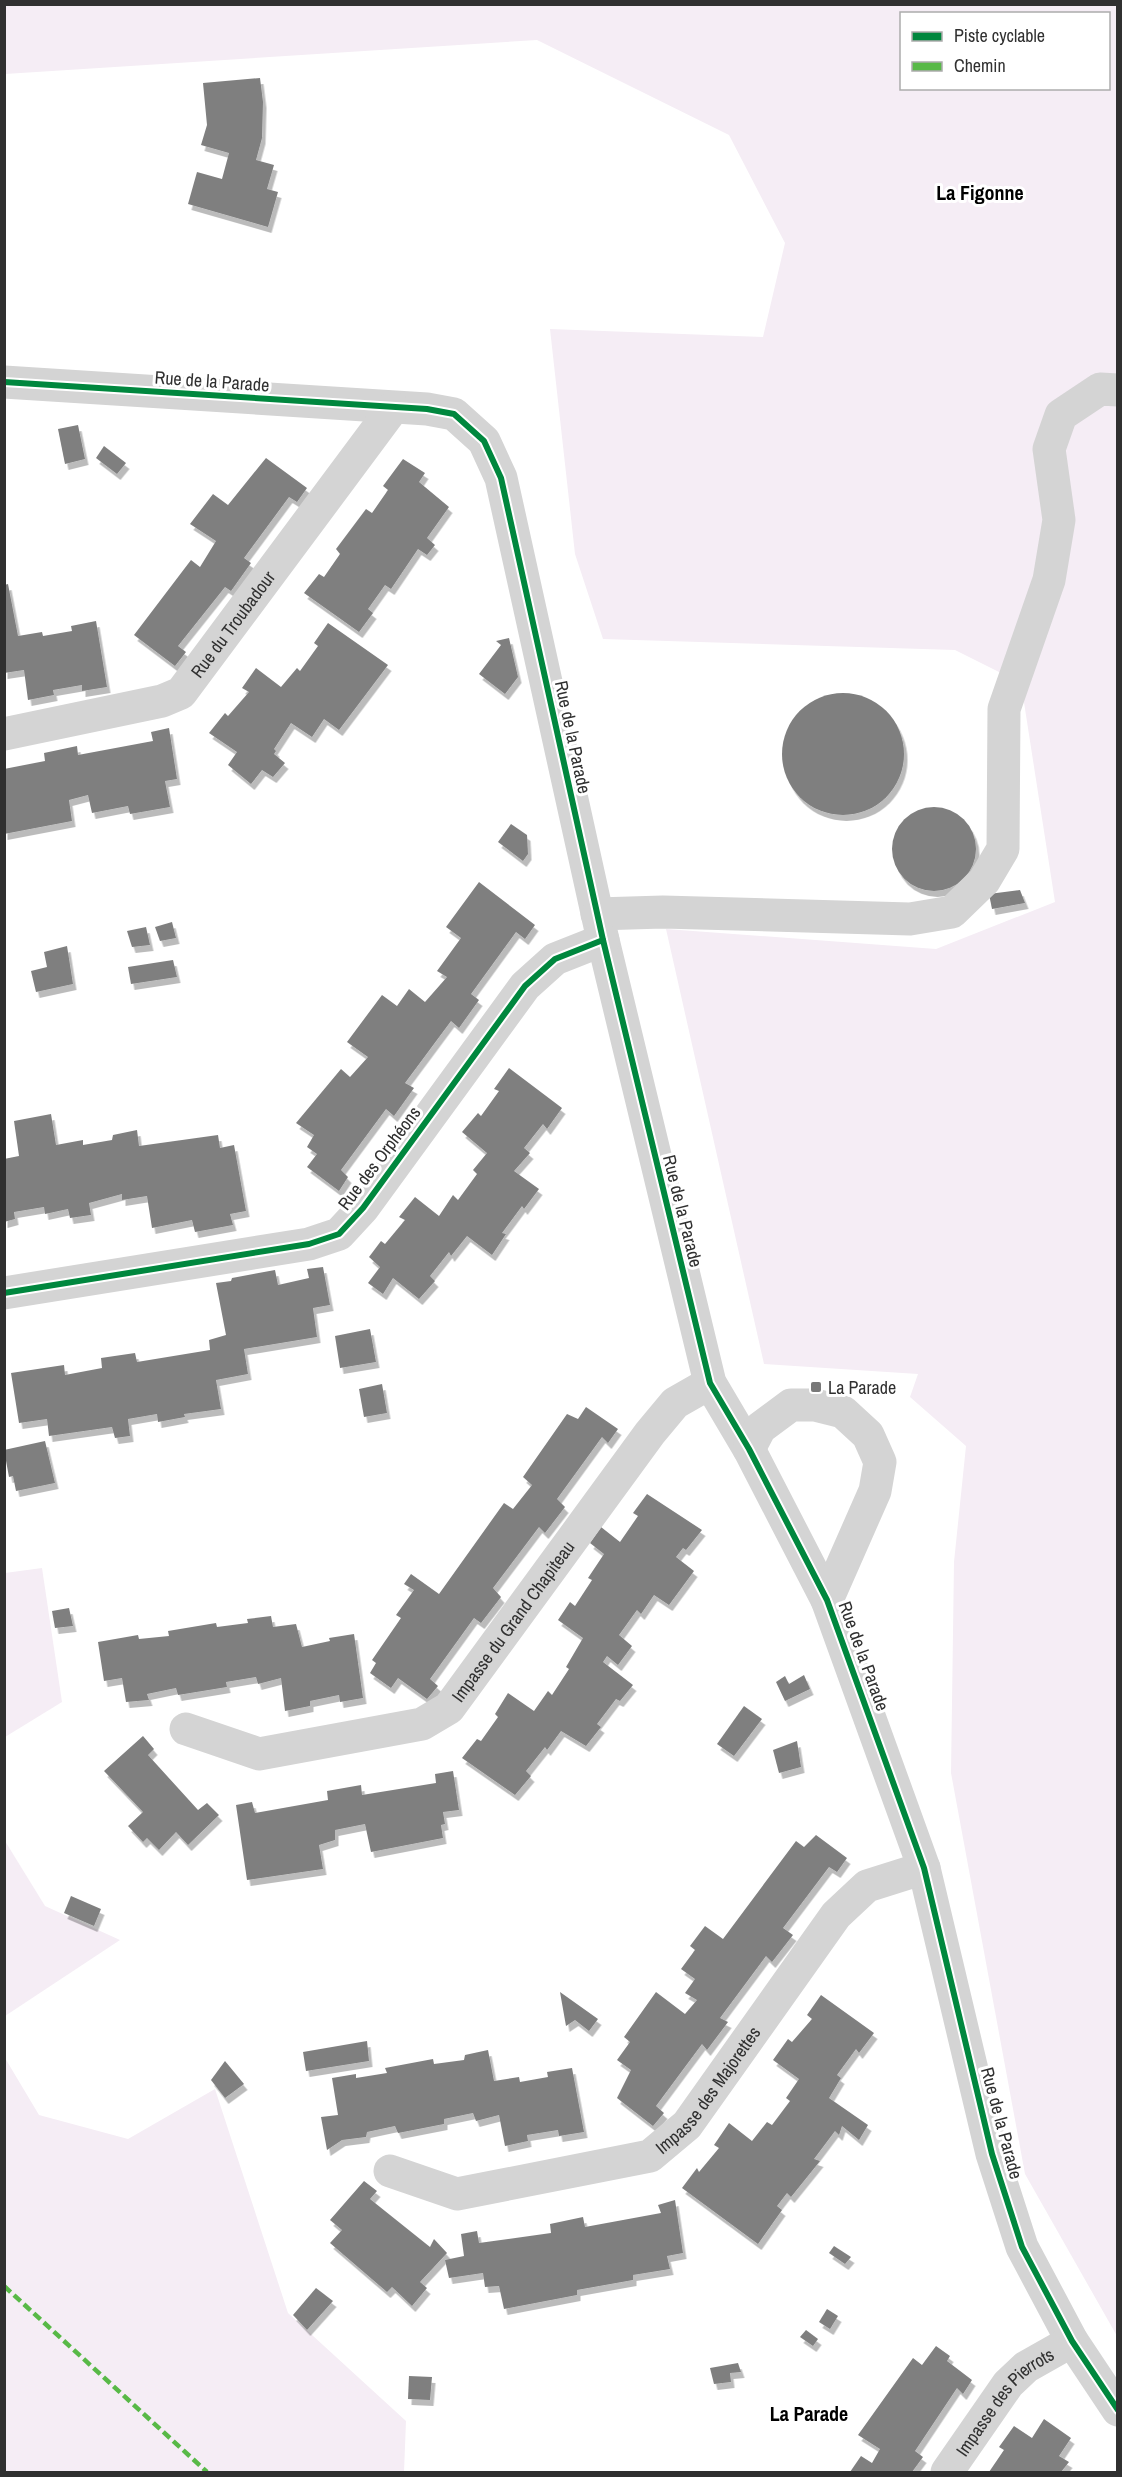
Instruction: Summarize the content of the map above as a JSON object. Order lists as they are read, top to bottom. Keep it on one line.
{"streets":{"street":["Rue de la Parade","Rue du Troubadour","Rue des Orphéons","Impasse du Grand Chapiteau","Impasse des Majorettes","Impasse des Pierrots"]},"crossings":[["Rue de la Parade","Rue du Troubadour"],["Rue de la Parade","Rue des Orphéons"],["Rue de la Parade","Impasse du Grand Chapiteau"],["Rue de la Parade","Impasse des Majorettes"],["Rue de la Parade","Impasse des Pierrots"]],"districts":["La Figonne","La Parade"],"places":{"transit":["La Parade"]},"legend":["Piste cyclable","Chemin"]}
